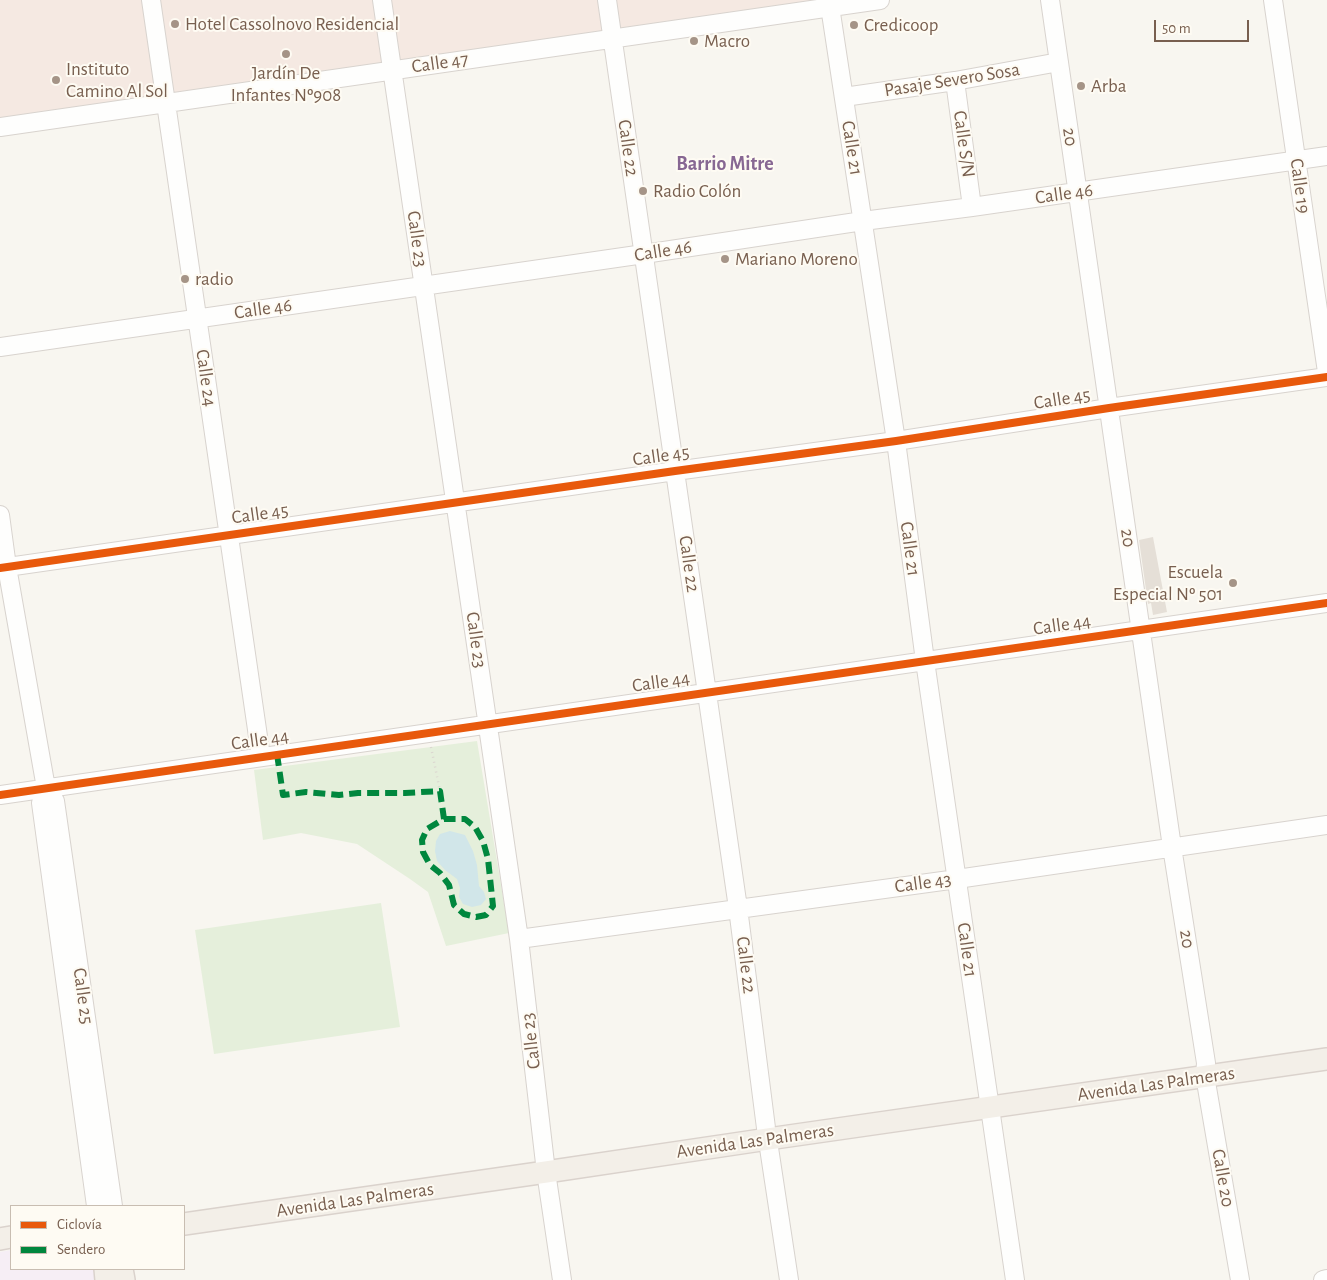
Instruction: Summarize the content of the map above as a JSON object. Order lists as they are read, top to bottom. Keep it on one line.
{"streets":{"main road":["Avenida Las Palmeras"],"street":["Calle 47","Pasaje Severo Sosa","20","Calle S/N","Calle 22","Calle 21","Calle 19","Calle 46","Calle 23","Calle 24","Calle 45","Calle 44","Calle 43","Calle 25","Calle 20"]},"crossings":[["Calle 47","Calle 22"],["Calle 47","Calle 21"],["Calle 47","Calle 23"],["Calle 47","Calle 24"],["Pasaje Severo Sosa","20"],["Pasaje Severo Sosa","Calle S/N"],["Pasaje Severo Sosa","Calle 21"],["20","Calle 46"],["20","Calle 45"],["20","Calle 44"],["20","Calle 43"],["20","Avenida Las Palmeras"],["20","Calle 20"],["Calle S/N","Calle 46"],["Calle 22","Calle 46"],["Calle 22","Calle 45"],["Calle 22","Calle 44"],["Calle 22","Calle 43"],["Calle 22","Avenida Las Palmeras"],["Calle 21","Calle 46"],["Calle 21","Calle 45"],["Calle 21","Calle 44"],["Calle 21","Calle 43"],["Calle 21","Avenida Las Palmeras"],["Calle 19","Calle 46"],["Calle 46","Calle 23"],["Calle 46","Calle 24"],["Calle 23","Calle 45"],["Calle 23","Calle 44"],["Calle 23","Calle 43"],["Calle 23","Avenida Las Palmeras"],["Calle 24","Calle 45"],["Calle 24","Calle 44"],["Calle 45","Calle 25"],["Calle 44","Calle 25"],["Avenida Las Palmeras","Calle 20"]],"districts":["Barrio Mitre"],"places":["Hotel Cassolnovo Residencial","Credicoop","Macro","Jardín De Infantes Nº908","Instituto Camino Al Sol","Arba","Radio Colón","Mariano Moreno","radio","Escuela Especial Nº 501"],"legend":["Ciclovía","Sendero"],"scale_bar":"50 m"}
